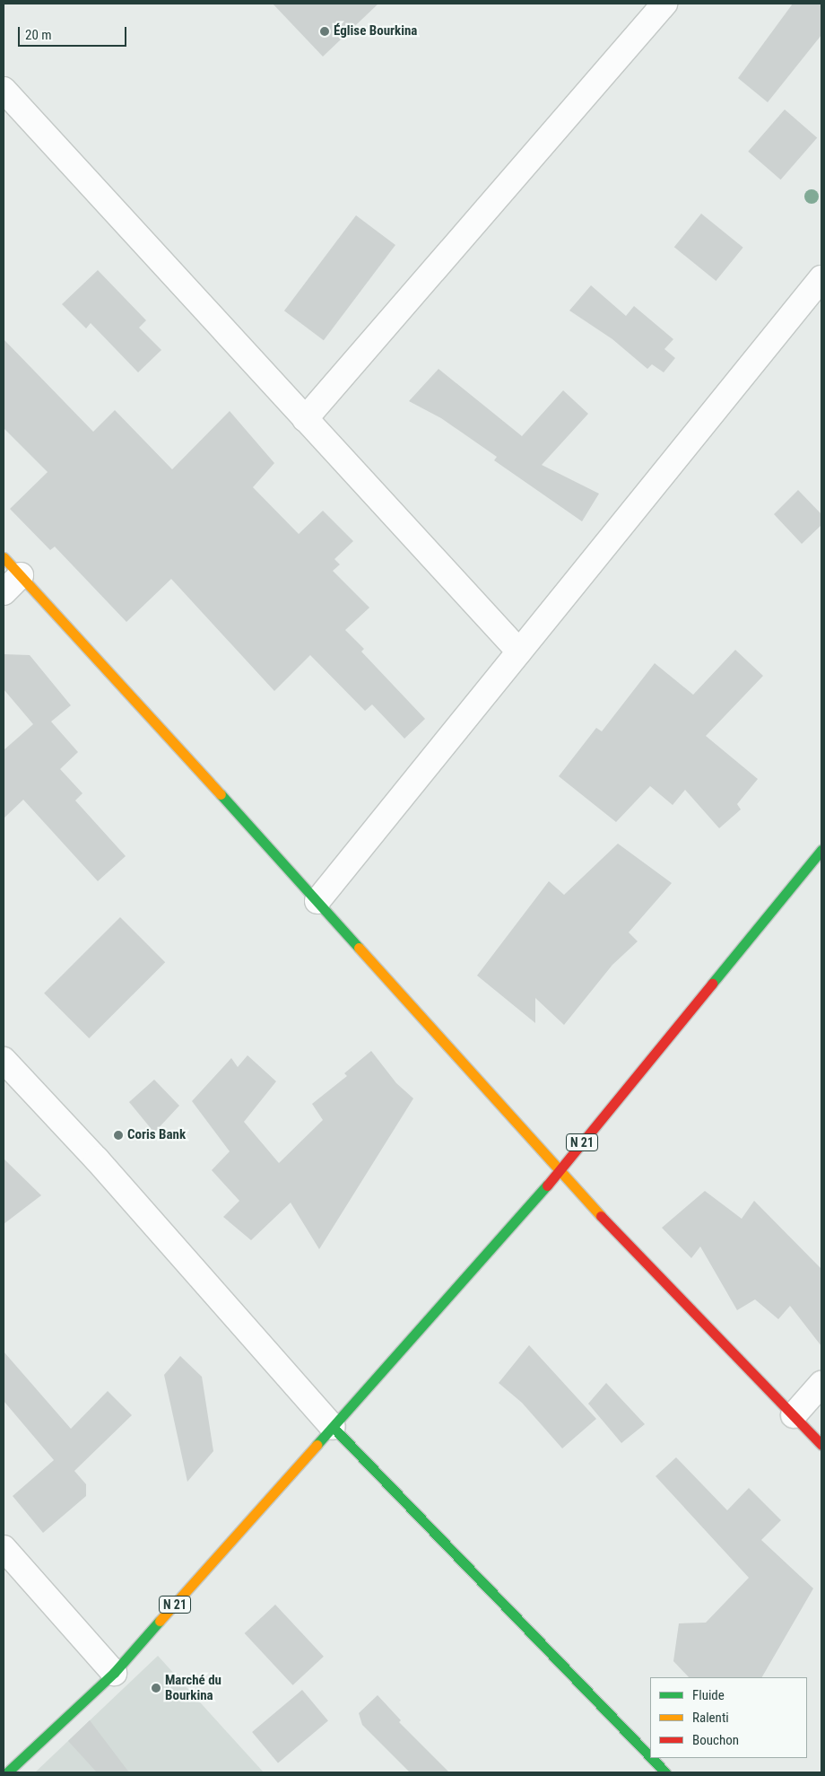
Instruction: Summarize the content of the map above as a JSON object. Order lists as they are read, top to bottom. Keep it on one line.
{"streets":{"street":["N 21"]},"places":["Église Bourkina","Coris Bank","Marché du Bourkina"],"legend":["Fluide","Ralenti","Bouchon"],"scale_bar":"20 m"}
